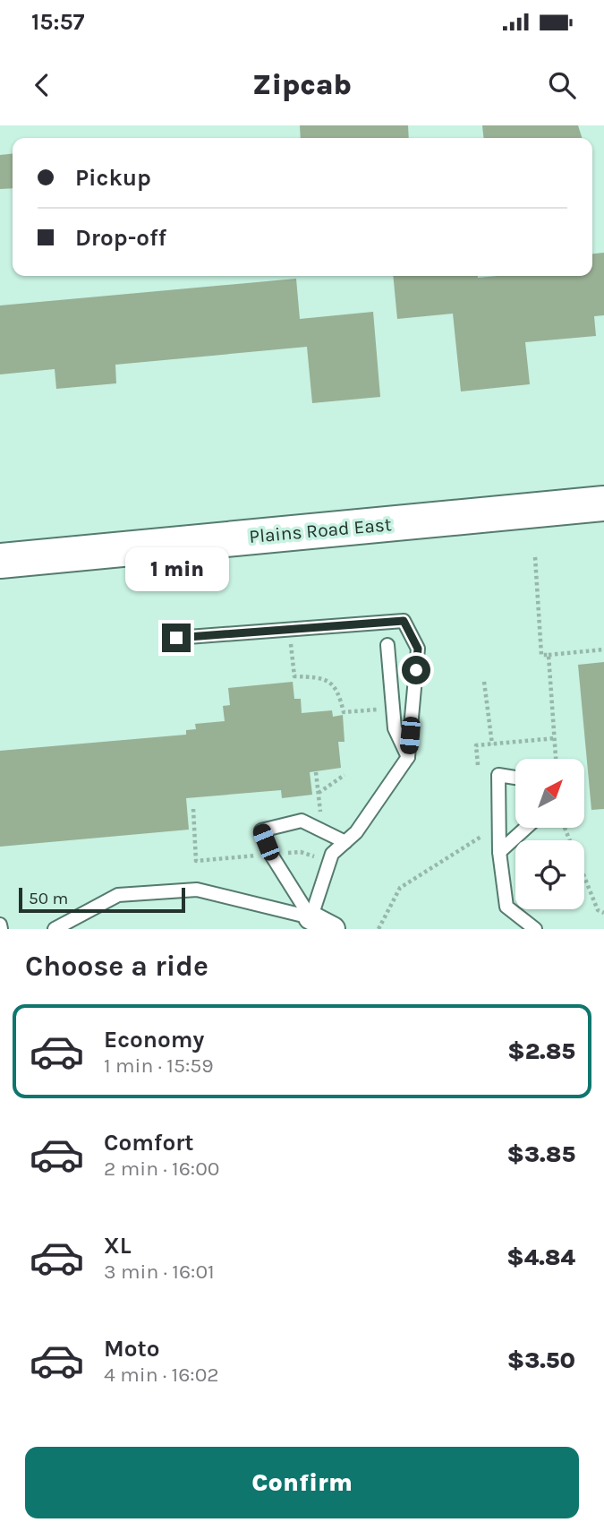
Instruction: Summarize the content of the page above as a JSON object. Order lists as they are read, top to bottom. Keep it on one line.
{"streets":{"main road":["Plains Road East"]},"scale_bar":"50 m","north":"top right","page":{"status":"15:57","header":"Zipcab","banner":["Pickup","Drop-off"],"bubble":"1 min","scale":"50 m","heading":"Choose a ride","list":[{"name":"Economy","note":"1 min · 15:59","value":"$2.85"},{"name":"Comfort","note":"2 min · 16:00","value":"$3.85"},{"name":"XL","note":"3 min · 16:01","value":"$4.84"},{"name":"Moto","note":"4 min · 16:02","value":"$3.50"}],"buttons":"Confirm"}}
